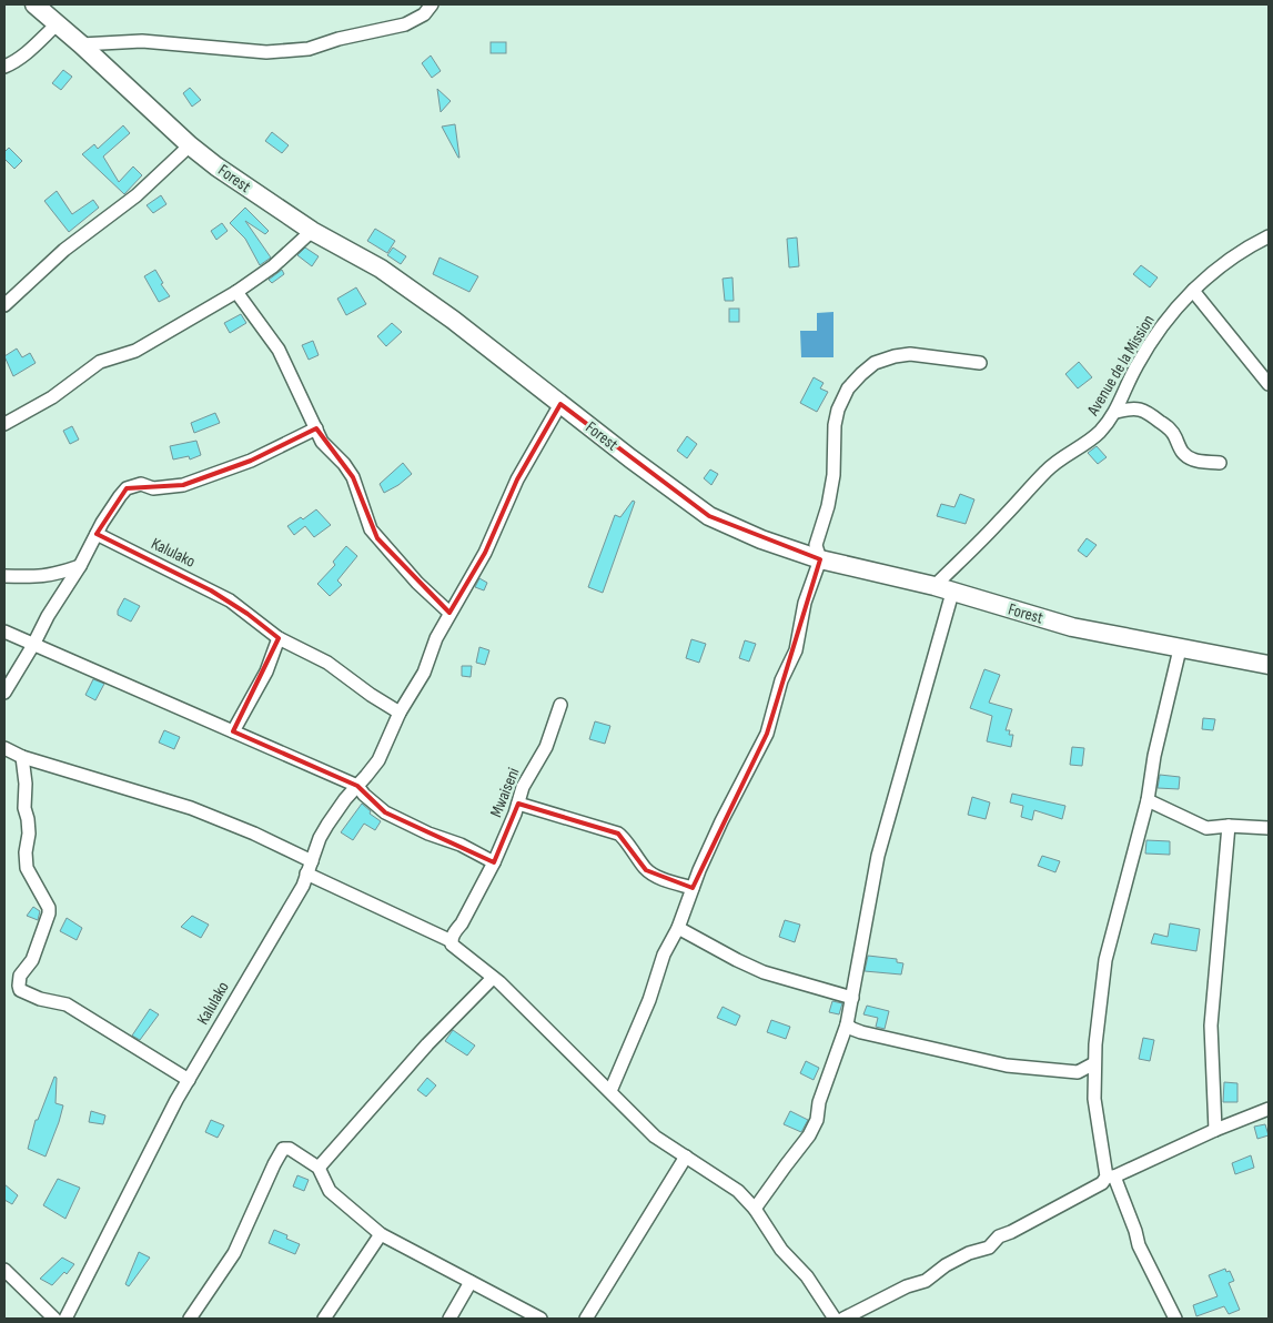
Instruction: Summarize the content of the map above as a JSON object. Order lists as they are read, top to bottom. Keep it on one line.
{"streets":{"street":["Forest","Avenue de la Mission","Kalulako","Mwaiseni"]},"crossings":[["Forest","Avenue de la Mission"],["Forest","Kalulako"]]}
